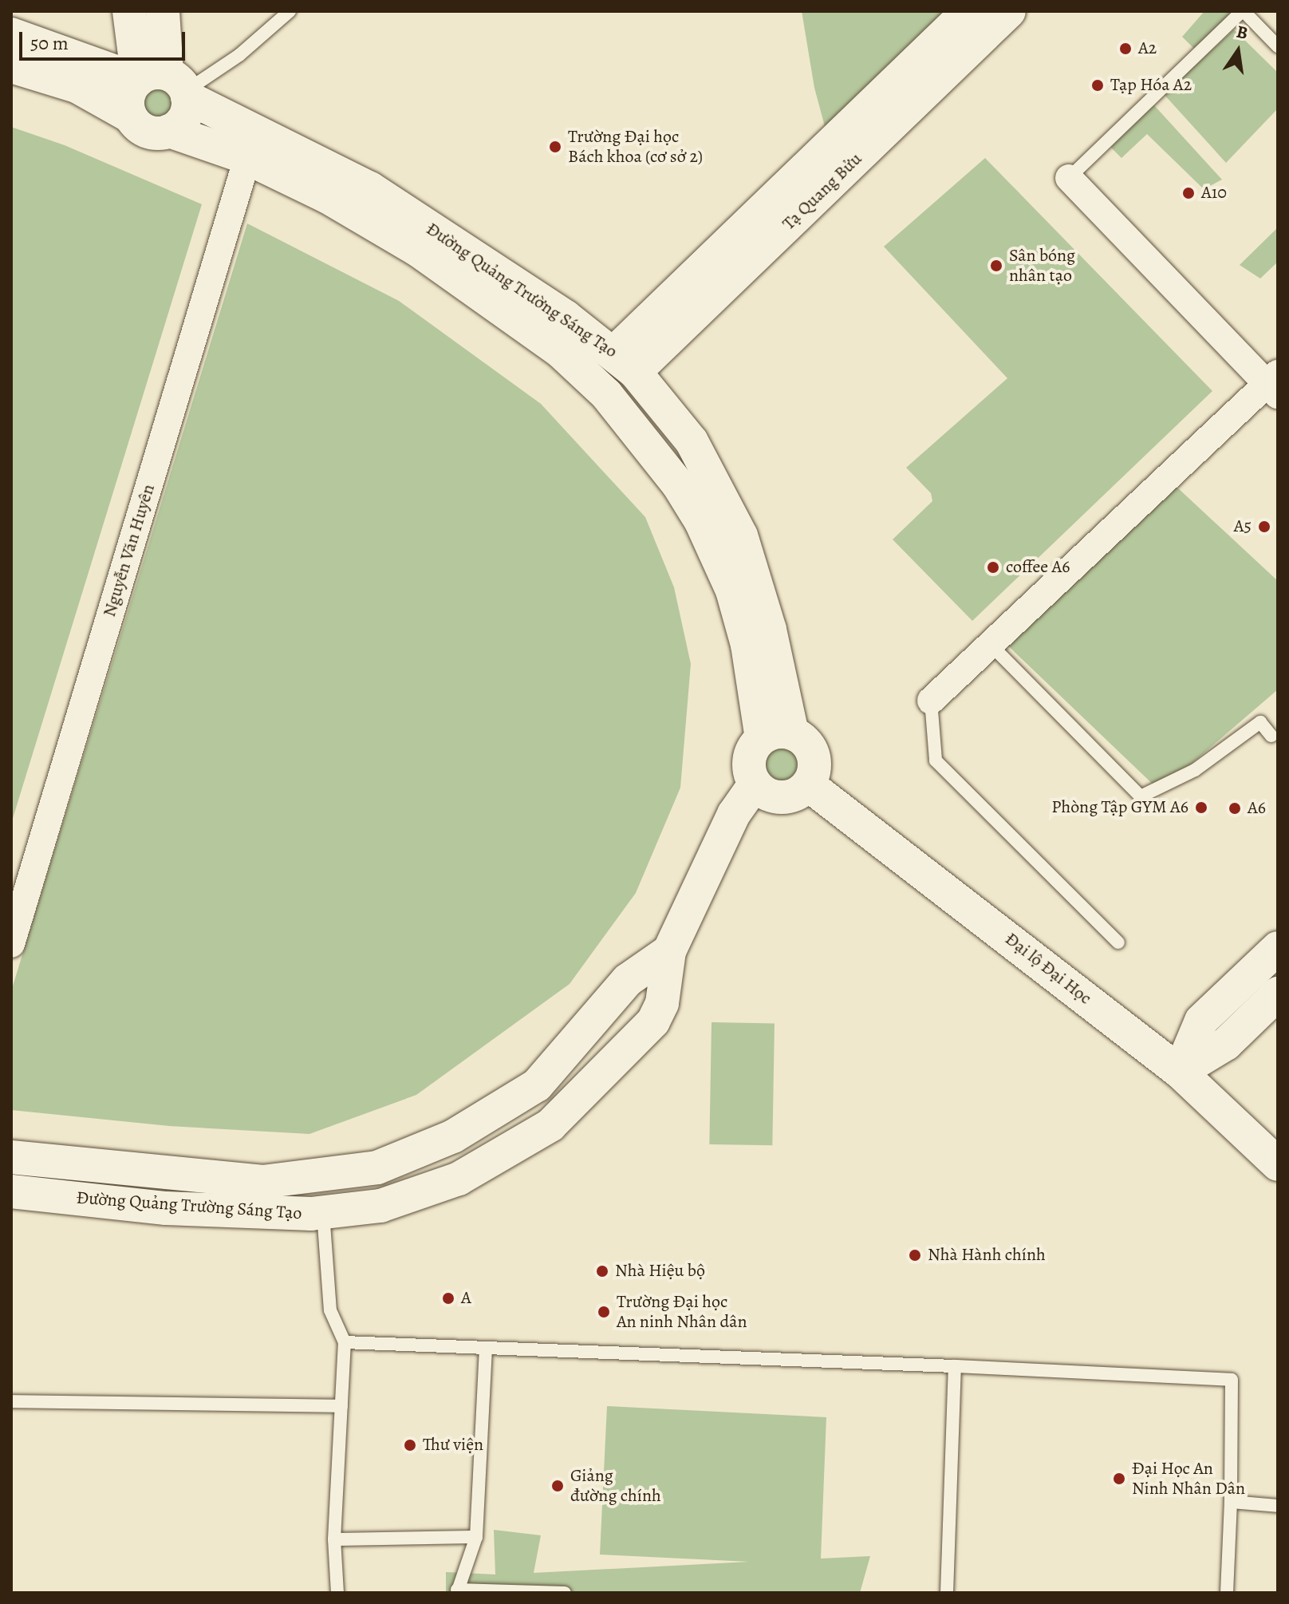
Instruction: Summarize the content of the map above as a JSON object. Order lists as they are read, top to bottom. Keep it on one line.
{"streets":{"street":["Tạ Quang Bửu","Đường Quảng Trường Sáng Tạo","Nguyễn Văn Huyên","Đại lộ Đại Học"]},"crossings":[["Tạ Quang Bửu","Đường Quảng Trường Sáng Tạo"],["Đường Quảng Trường Sáng Tạo","Nguyễn Văn Huyên"],["Đường Quảng Trường Sáng Tạo","Đại lộ Đại Học"]],"places":["A2","Tạp Hóa A2","Trường Đại học Bách khoa (cơ sở 2)","A10","Sân bóng nhân tạo","A5","coffee A6","Phòng Tập GYM A6","A6","Nhà Hành chính","Nhà Hiệu bộ","A","Trường Đại học An ninh Nhân dân","Thư viện","Đại Học An Ninh Nhân Dân","Giảng đường chính"],"scale_bar":"50 m","north":"top"}
